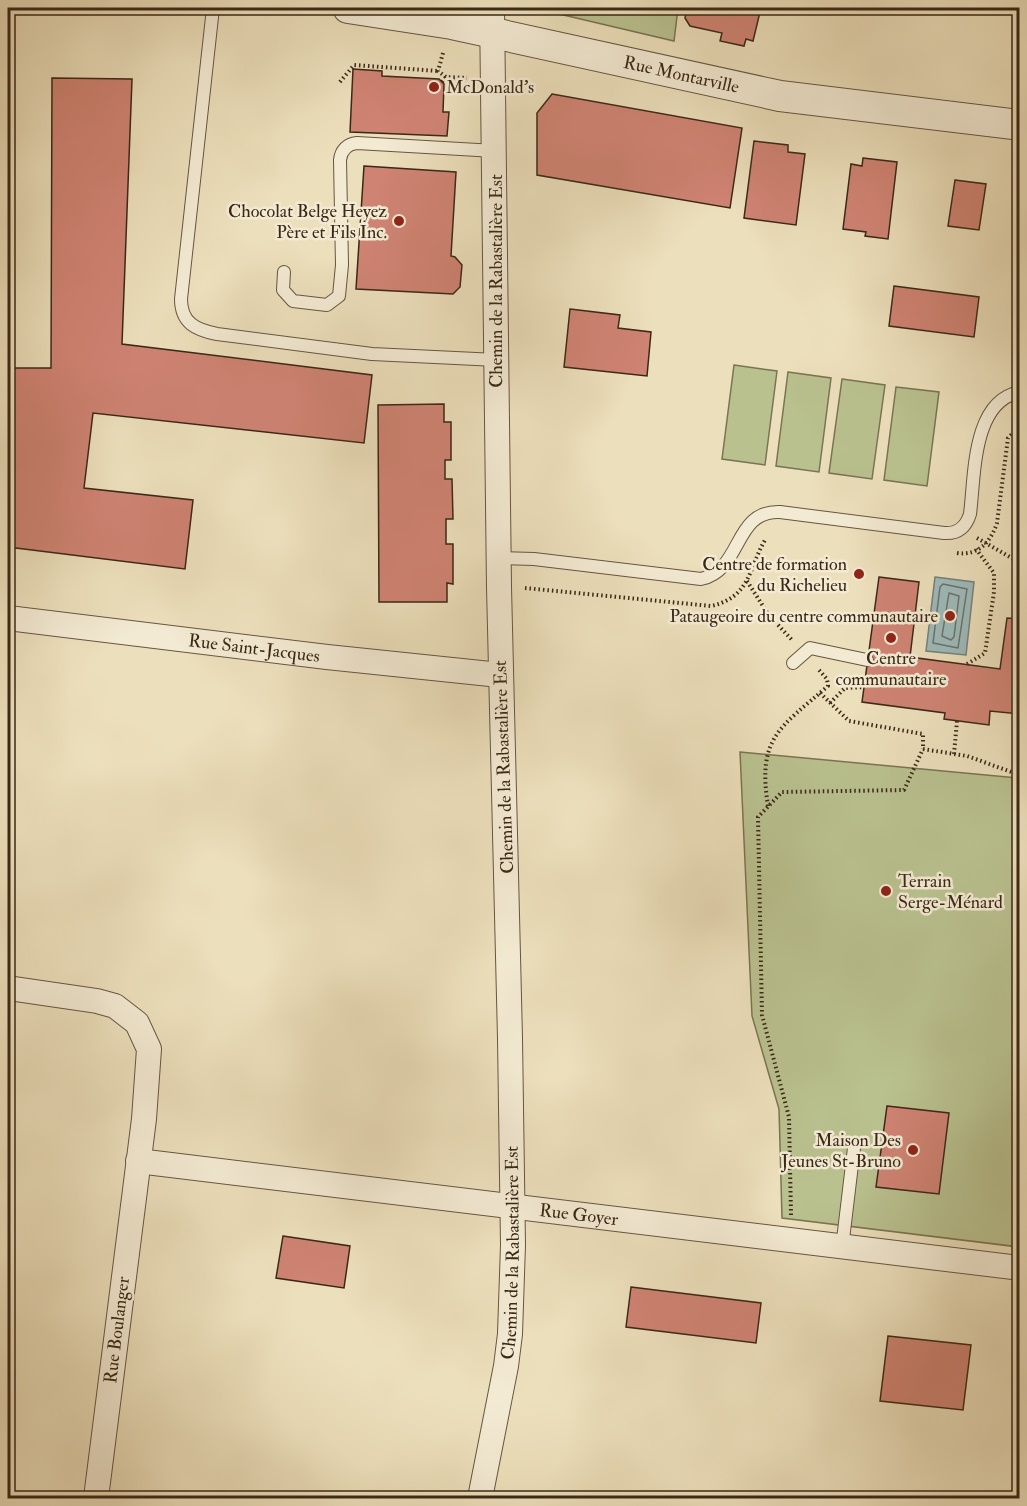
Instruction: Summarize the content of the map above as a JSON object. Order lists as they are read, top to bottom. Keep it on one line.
{"streets":{"street":["Rue Montarville","Chemin de la Rabastalière Est","Rue Saint-Jacques","Rue Goyer","Rue Boulanger"]},"crossings":[["Rue Montarville","Chemin de la Rabastalière Est"],["Chemin de la Rabastalière Est","Rue Saint-Jacques"],["Chemin de la Rabastalière Est","Rue Goyer"],["Rue Goyer","Rue Boulanger"]],"places":["McDonald's","Chocolat Belge Heyez Père et Fils Inc.","Centre de formation du Richelieu","Pataugeoire du centre communautaire","Centre communautaire","Terrain Serge-Ménard","Maison Des Jeunes St-Bruno"]}
